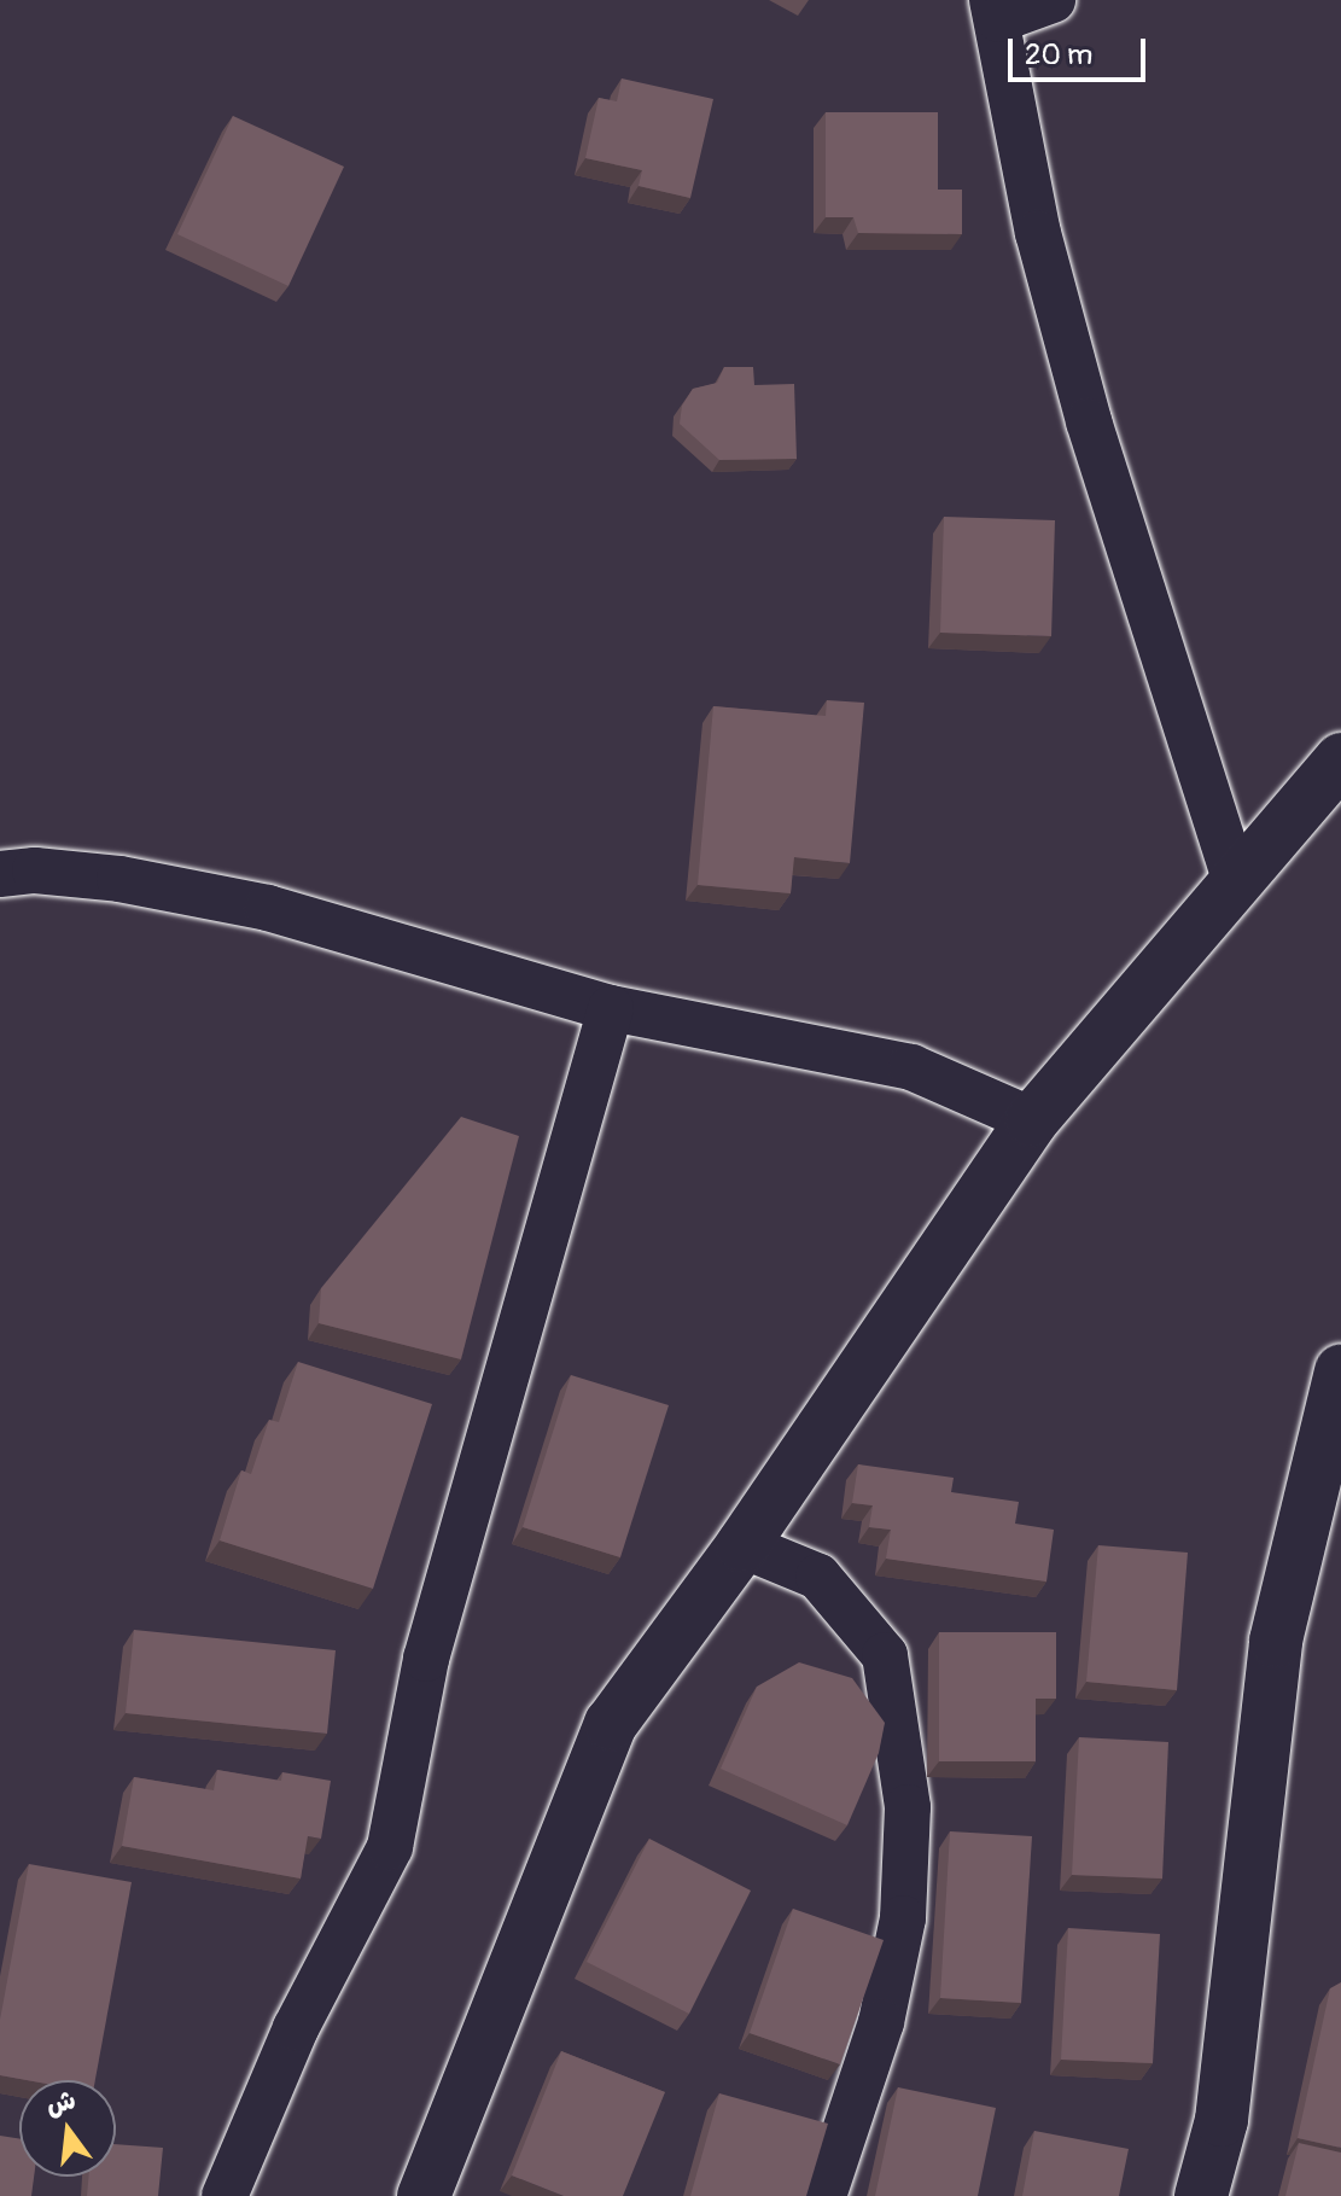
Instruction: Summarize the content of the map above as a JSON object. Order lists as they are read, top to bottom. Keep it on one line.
{"scale_bar":"20 m","north":"top"}
